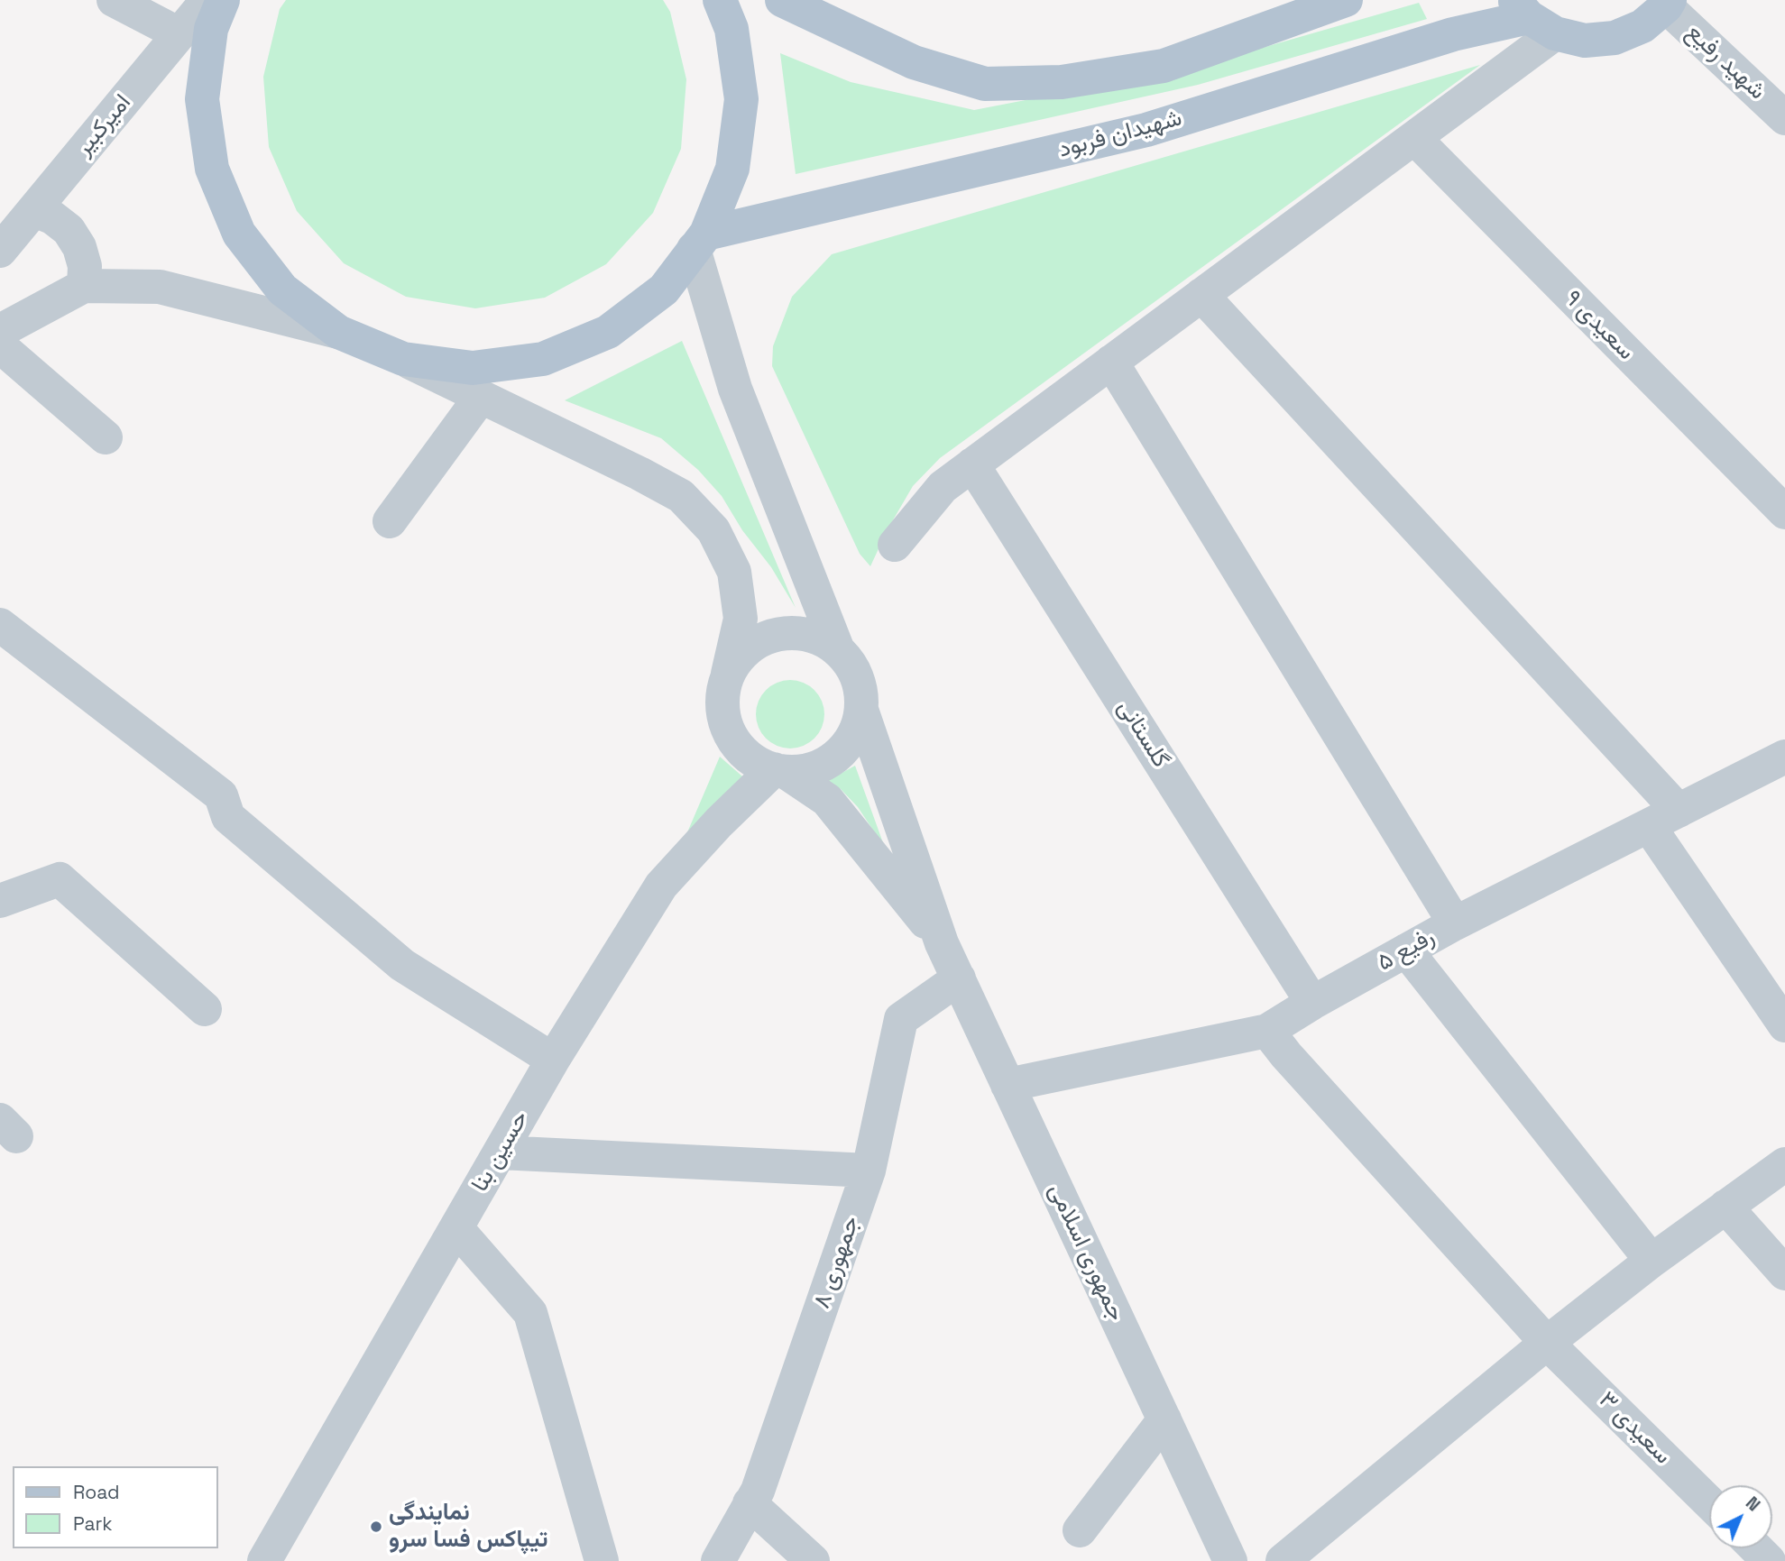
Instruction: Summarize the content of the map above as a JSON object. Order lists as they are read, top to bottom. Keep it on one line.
{"streets":{"main road":["شهيدان فربود"],"street":["شهید رفیع","امیرکبیر","سعیدی ۹","گلستانی","رفیع ۵","حسین بنا","جمهوری اسلامی","جمهوری ۸","سعیدی ۳"]},"crossings":[["گلستانی","رفیع ۵"],["رفیع ۵","جمهوری اسلامی"],["رفیع ۵","سعیدی ۳"],["جمهوری اسلامی","جمهوری ۸"]],"places":["نمایندگی تیپاکس فسا سرو"],"legend":["Road","Park"],"north":"top right"}
